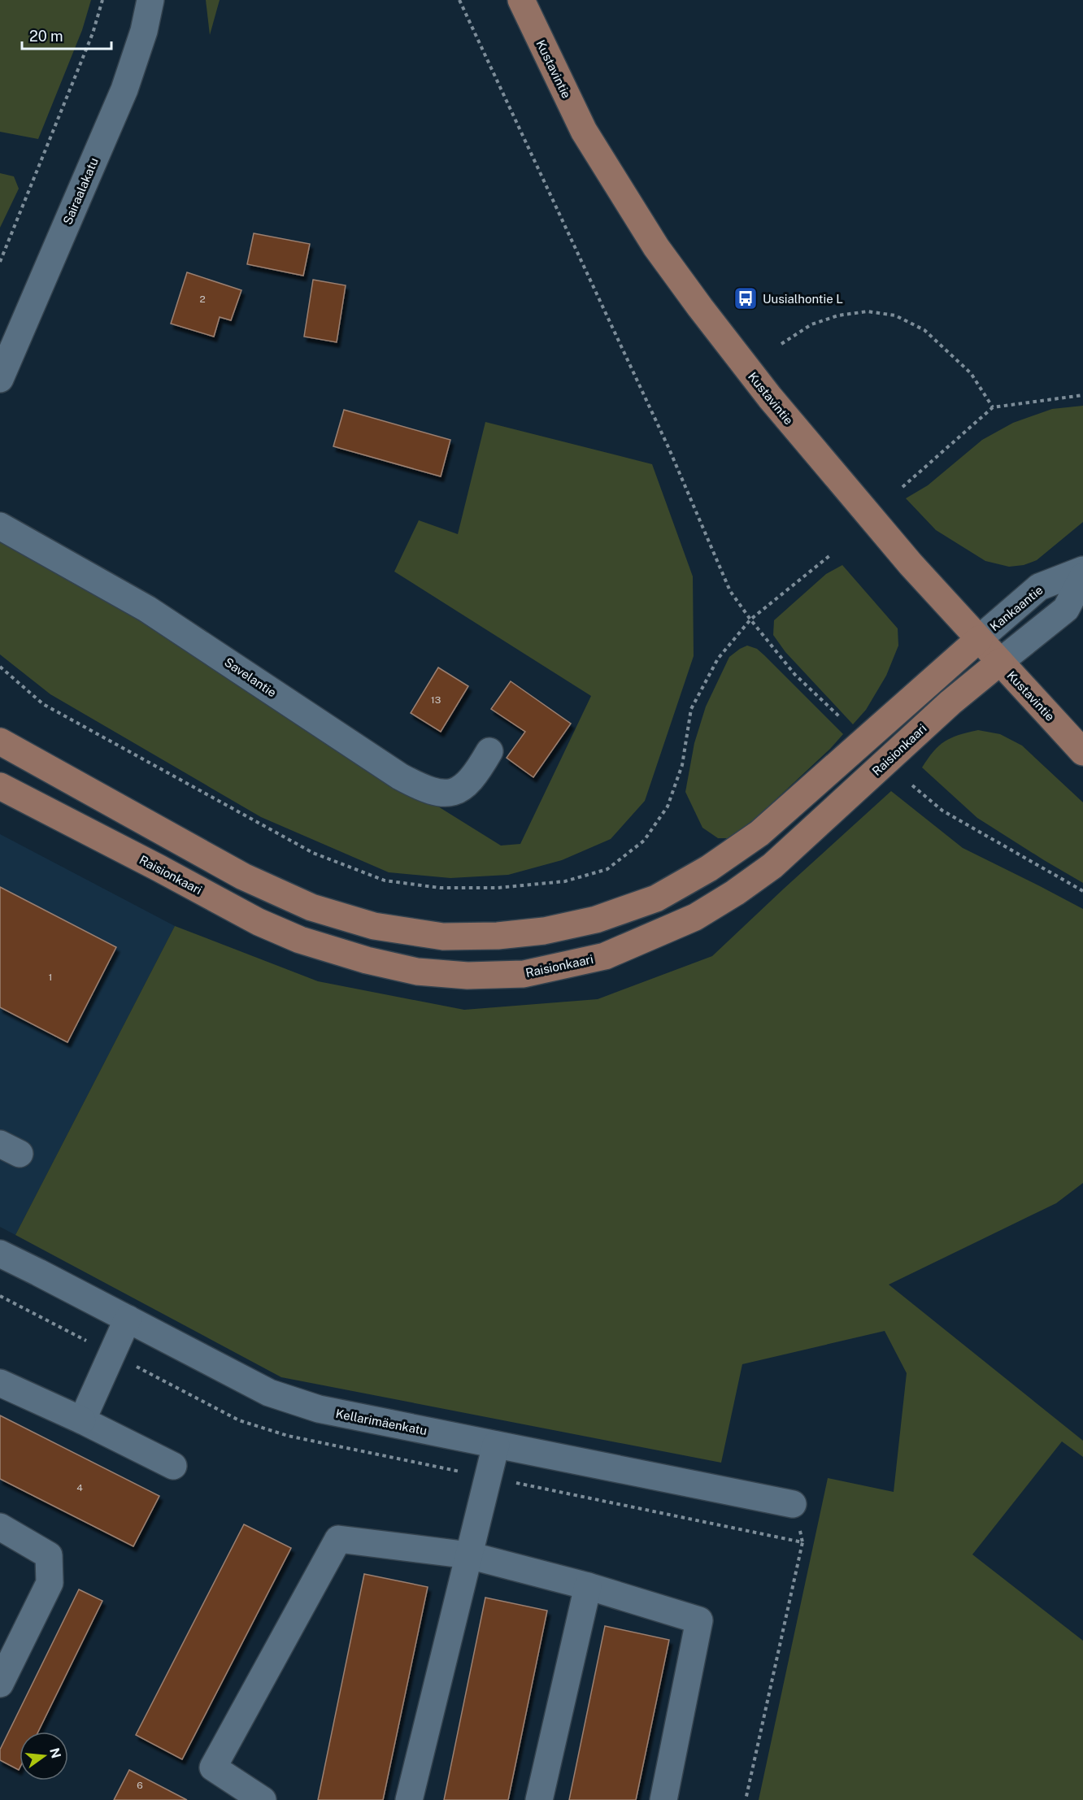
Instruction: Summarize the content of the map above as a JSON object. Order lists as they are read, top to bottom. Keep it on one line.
{"streets":{"main road":["Kustavintie","Raisionkaari"],"street":["Sairaalakatu","Kankaantie","Savelantie","Kellarimäenkatu"]},"crossings":[["Kustavintie","Kankaantie"],["Kustavintie","Raisionkaari"]],"places":{"bus stop":["Uusialhontie L"]},"house_numbers":["2","13","1","4","6"],"scale_bar":"20 m","north":"right"}
